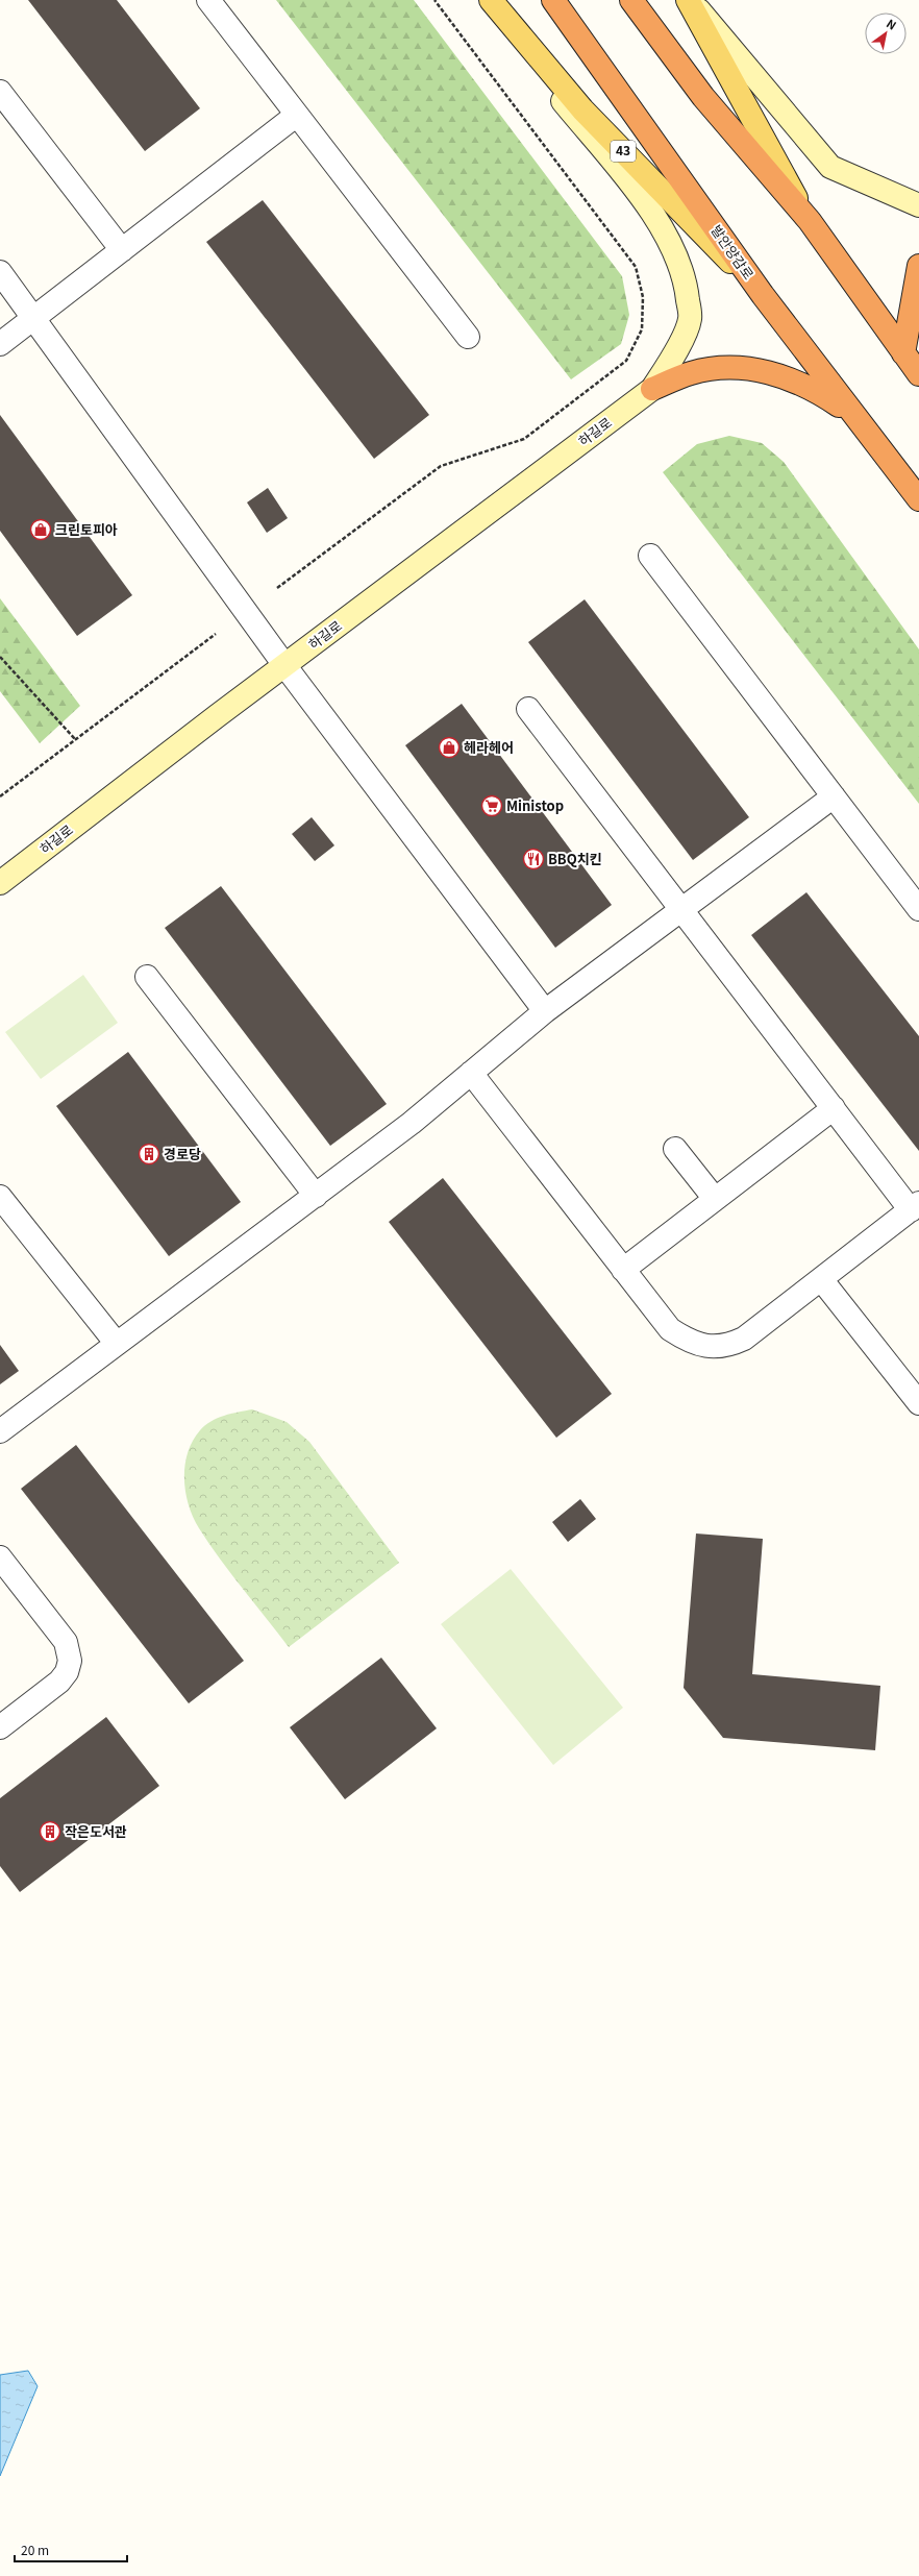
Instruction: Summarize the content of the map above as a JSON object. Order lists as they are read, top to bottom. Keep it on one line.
{"streets":{"highway":["43","발안양감로"],"street":["하길로"]},"crossings":[["43","발안양감로"]],"places":{"shop":["크린토피아","헤라헤어"],"supermarket":["Ministop"],"restaurant":["BBQ치킨"],"building":["경로당","작은도서관"]},"scale_bar":"20 m","north":"top right"}
